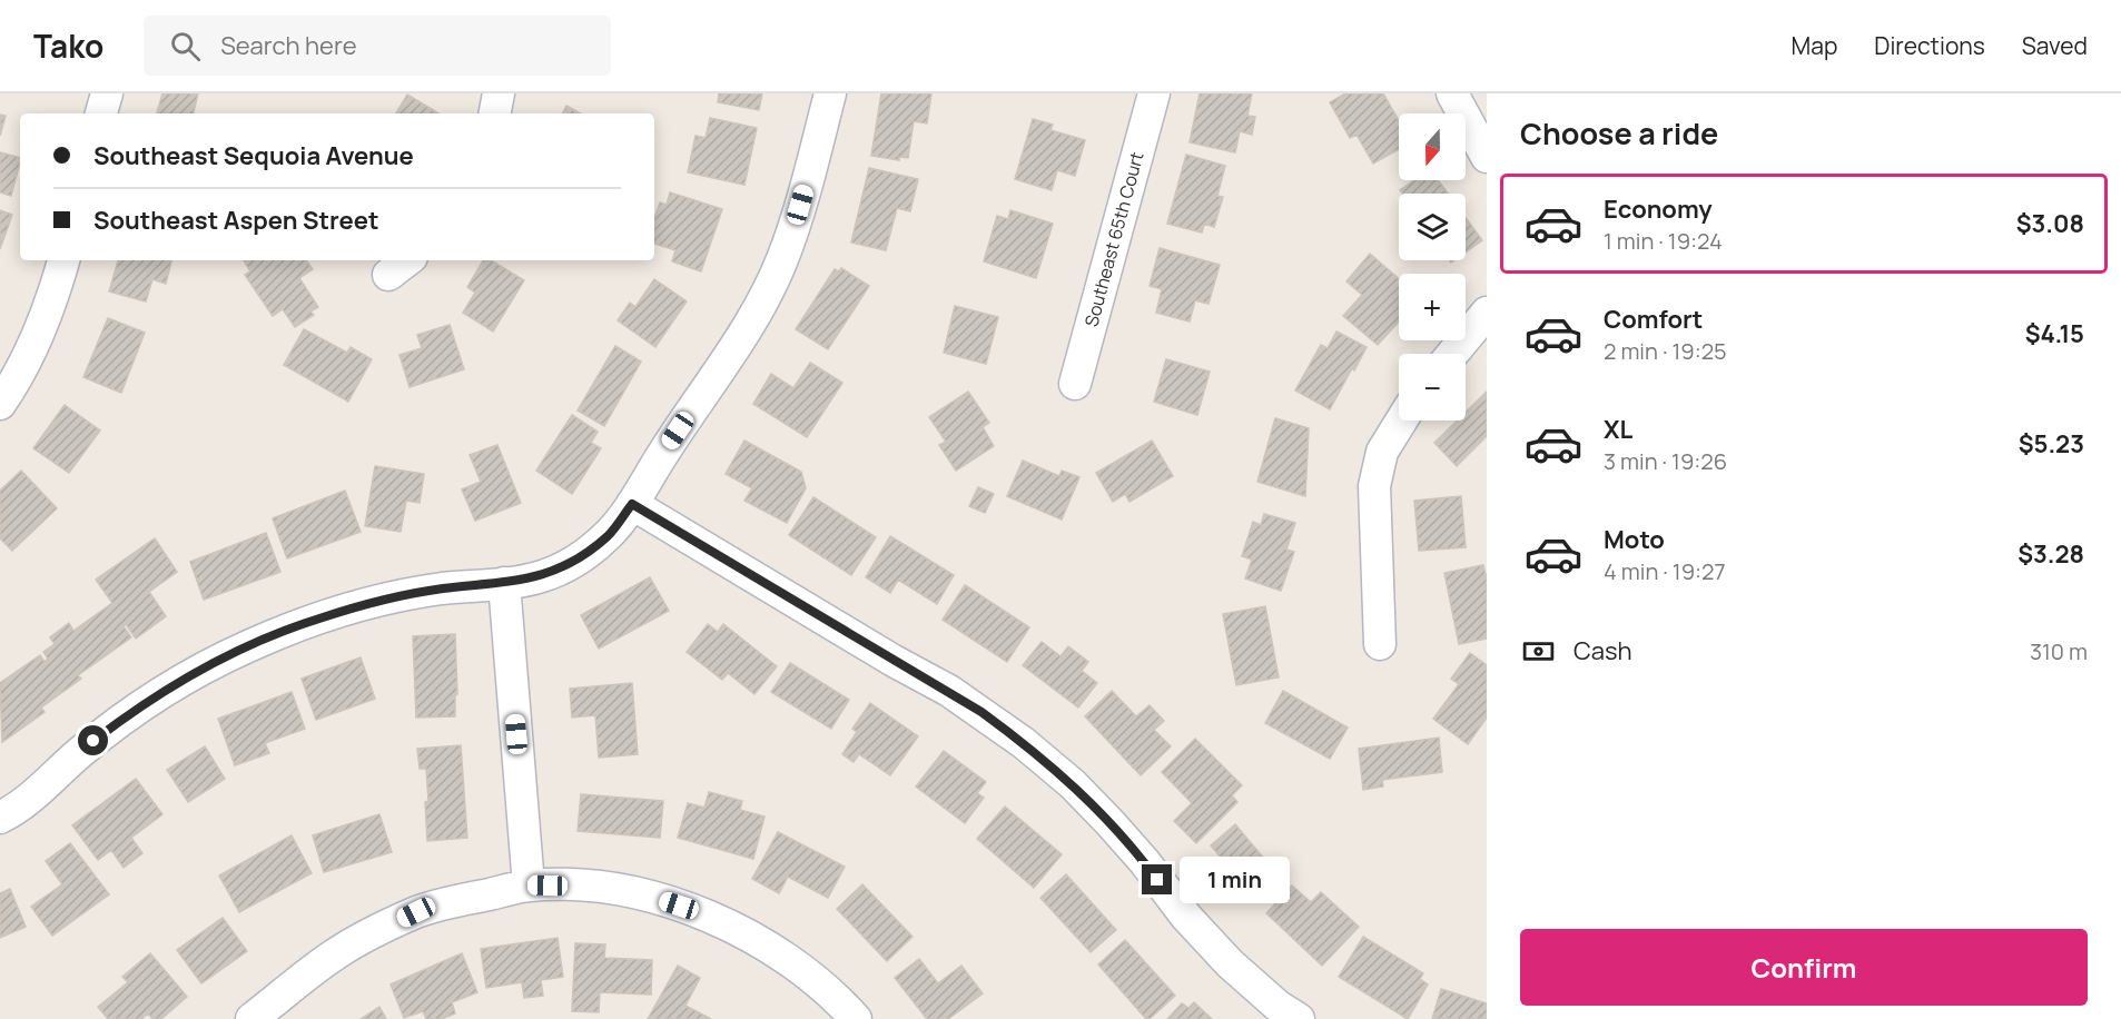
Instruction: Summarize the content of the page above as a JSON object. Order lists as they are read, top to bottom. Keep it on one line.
{"streets":{"street":["Southeast 65th Court"]},"north":"bottom","page":{"header":"Tako","search":"Search here","nav":["Map","Directions","Saved"],"heading":"Choose a ride","map_buttons":["+","−"],"banner":["Southeast Sequoia Avenue","Southeast Aspen Street"],"list":[{"name":"Economy","note":"1 min · 19:24","value":"$3.08"},{"name":"Comfort","note":"2 min · 19:25","value":"$4.15"},{"name":"XL","note":"3 min · 19:26","value":"$5.23"},{"name":"Moto","note":"4 min · 19:27","value":"$3.28"}],"pay":["Cash","310 m"],"bubble":"1 min","buttons":"Confirm"}}
